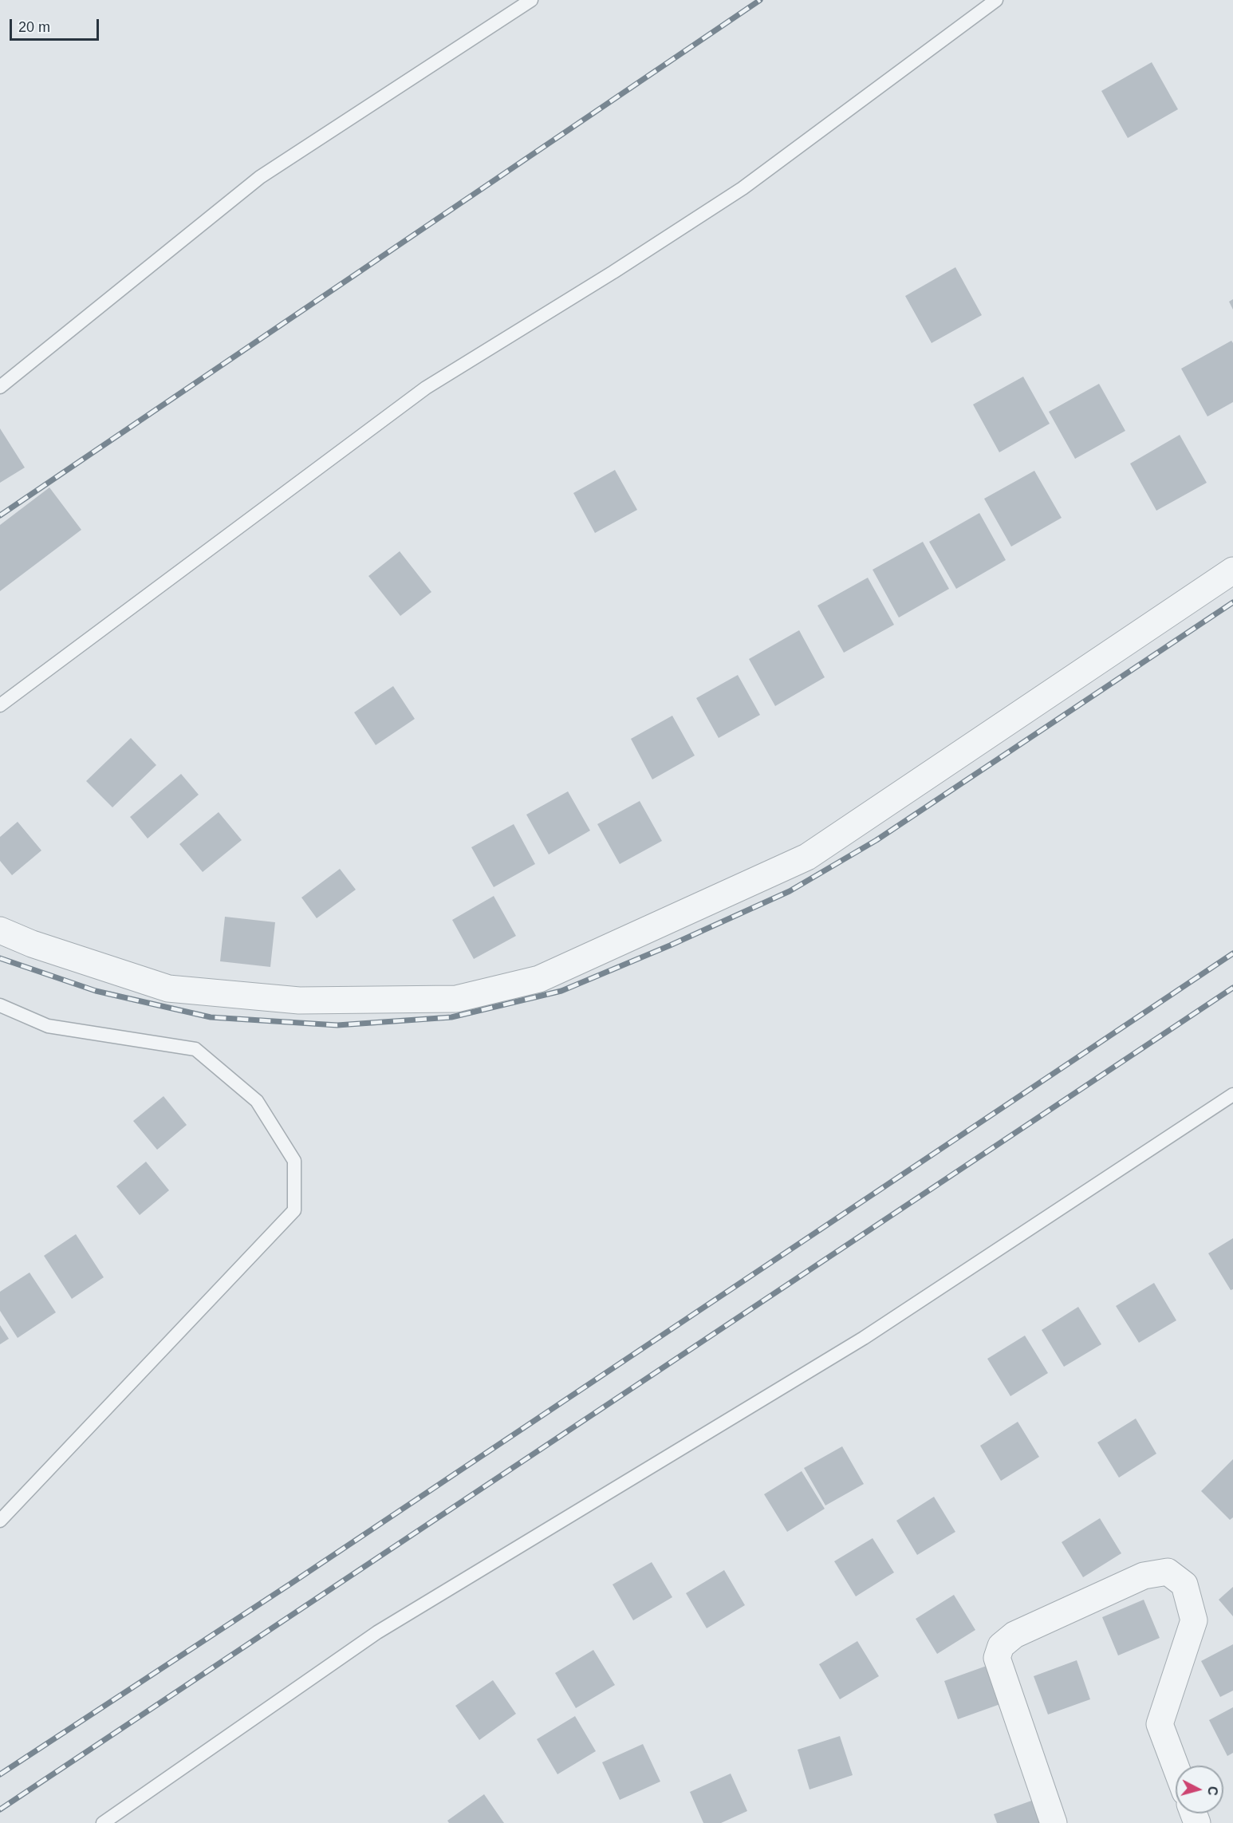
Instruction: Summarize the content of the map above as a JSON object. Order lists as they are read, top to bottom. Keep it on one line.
{"scale_bar":"20 m","north":"right"}
